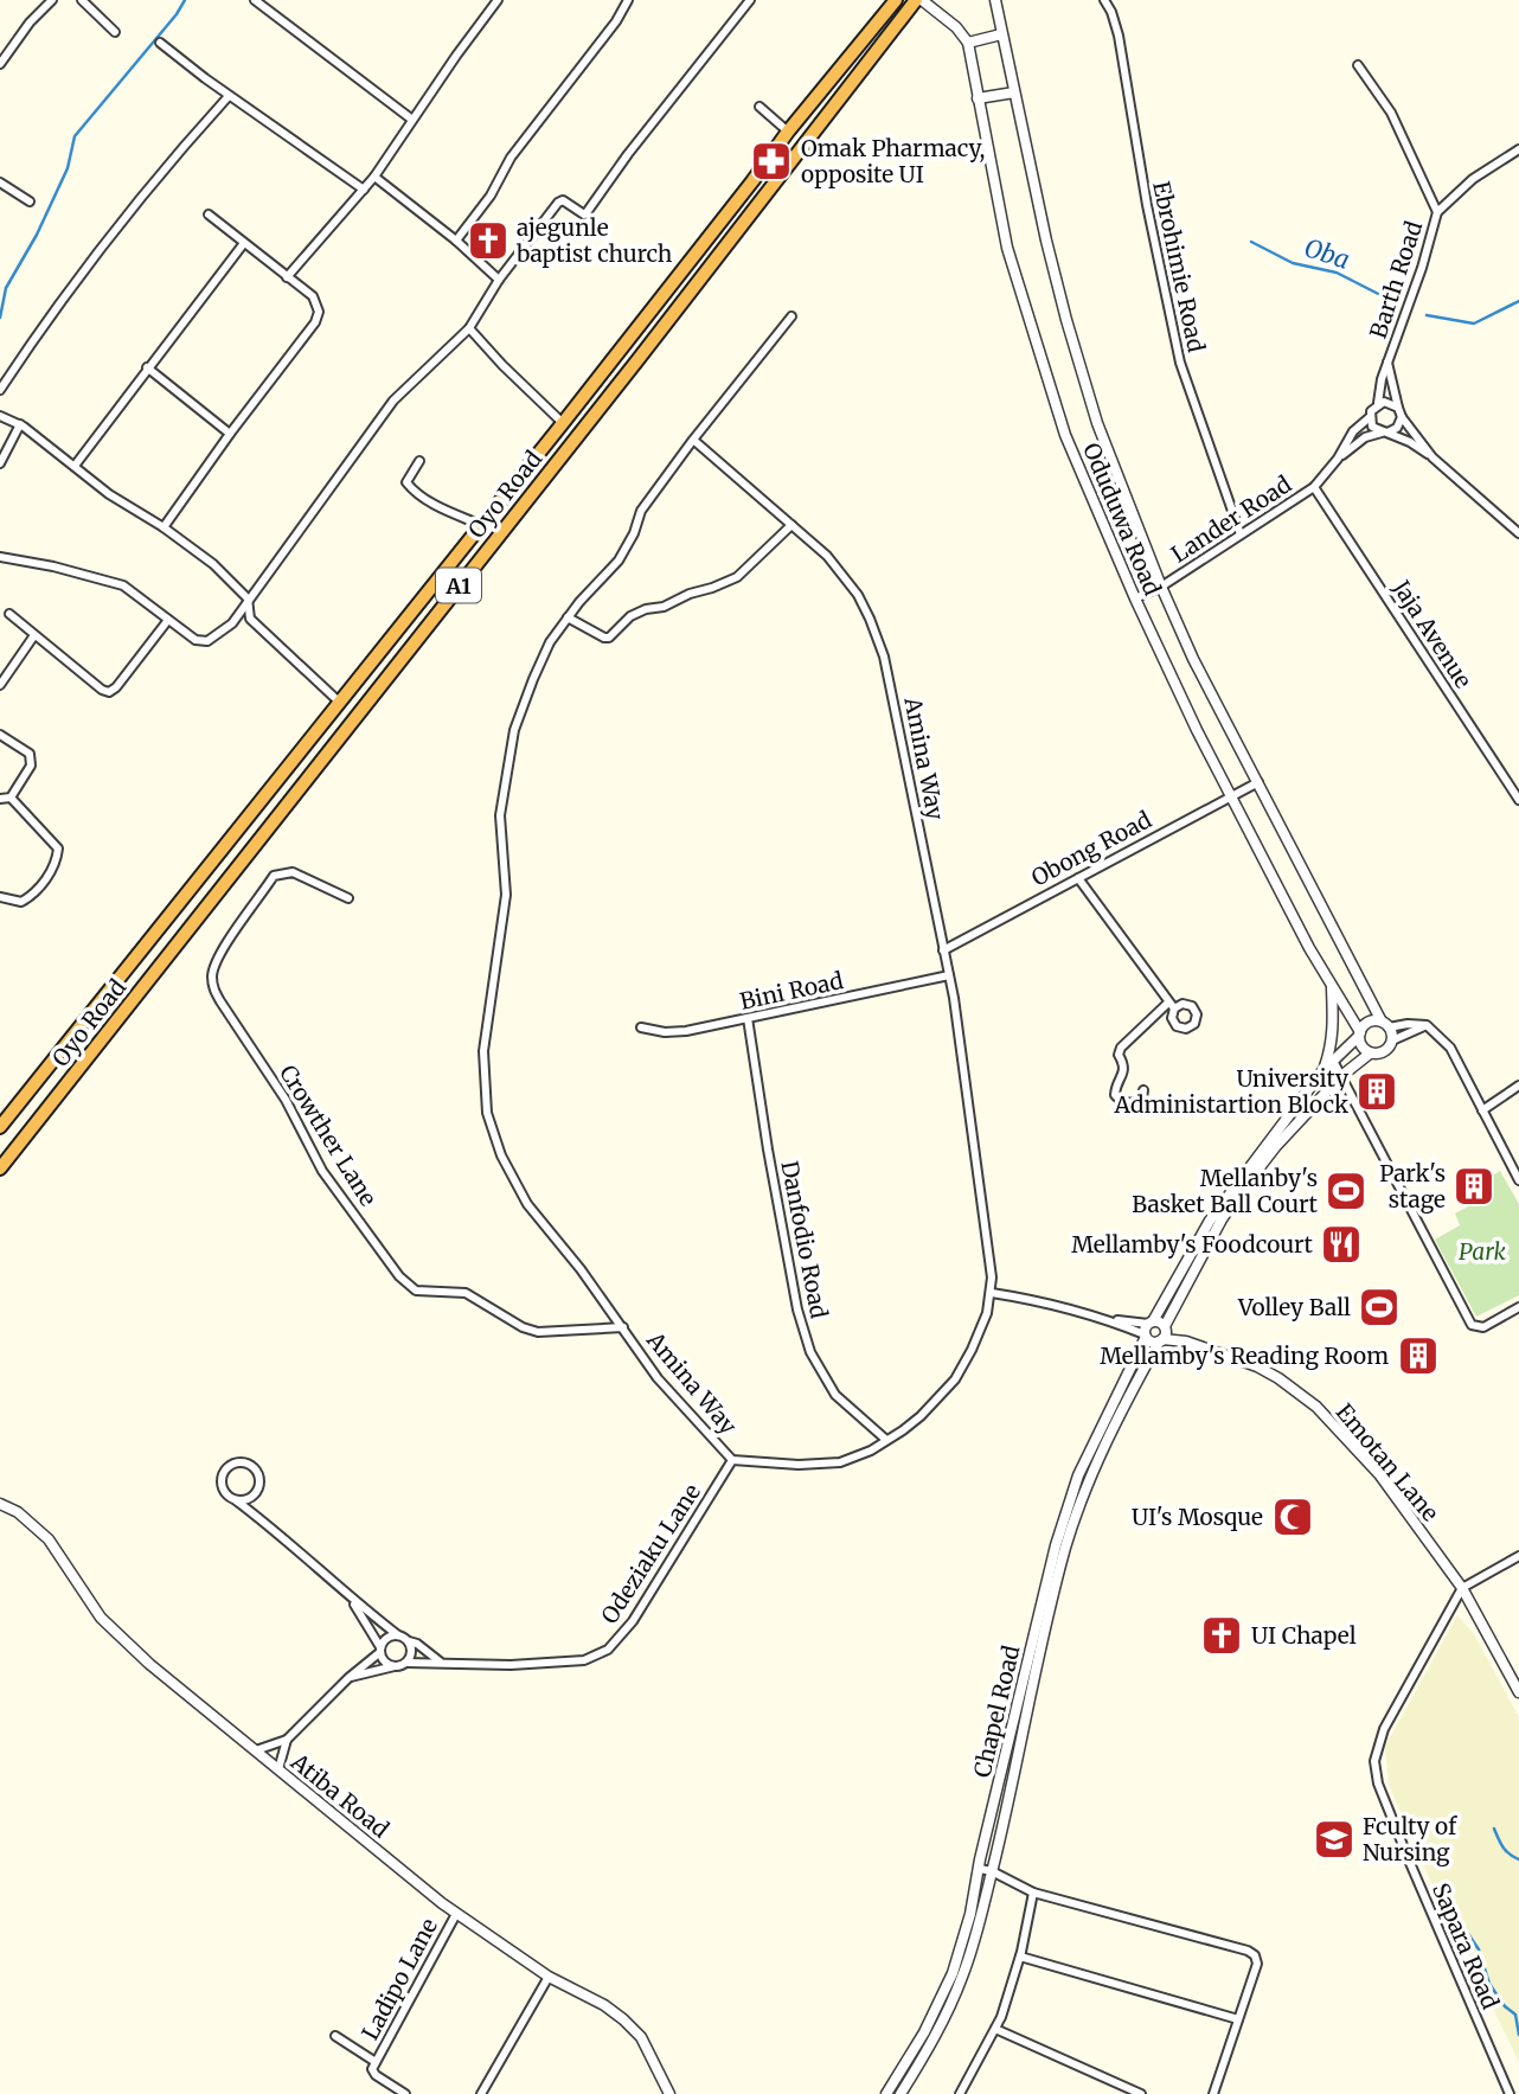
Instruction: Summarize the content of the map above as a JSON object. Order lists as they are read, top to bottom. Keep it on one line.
{"streets":{"highway":["Oyo Road","A1"],"street":["Ebrohimie Road","Barth Road","Oduduwa Road","Lander Road","Jaja Avenue","Amina Way","Obong Road","Bini Road","Crowther Lane","Danfodio Road","Emotan Lane","Odeziaku Lane","Chapel Road","Atiba Road","Sapara Road","Ladipo Lane"]},"crossings":[["Ebrohimie Road","Lander Road"],["Barth Road","Lander Road"],["Oduduwa Road","Lander Road"],["Oduduwa Road","Obong Road"],["Oduduwa Road","Chapel Road"],["Lander Road","Jaja Avenue"],["Amina Way","Obong Road"],["Amina Way","Bini Road"],["Amina Way","Crowther Lane"],["Amina Way","Danfodio Road"],["Amina Way","Odeziaku Lane"],["Bini Road","Danfodio Road"],["Emotan Lane","Chapel Road"],["Emotan Lane","Sapara Road"],["Atiba Road","Ladipo Lane"]],"water":["Oba"],"parks":["Park"],"places":{"pharmacy":["Omak Pharmacy, opposite UI"],"church":["ajegunle baptist church","UI Chapel"],"building":["University Administartion Block","Park's stage","Mellamby's Reading Room"],"sports":["Mellanby's Basket Ball Court","Volley Ball"],"restaurant":["Mellamby's Foodcourt"],"mosque":["UI's Mosque"],"school or university":["Fculty of Nursing"]}}
